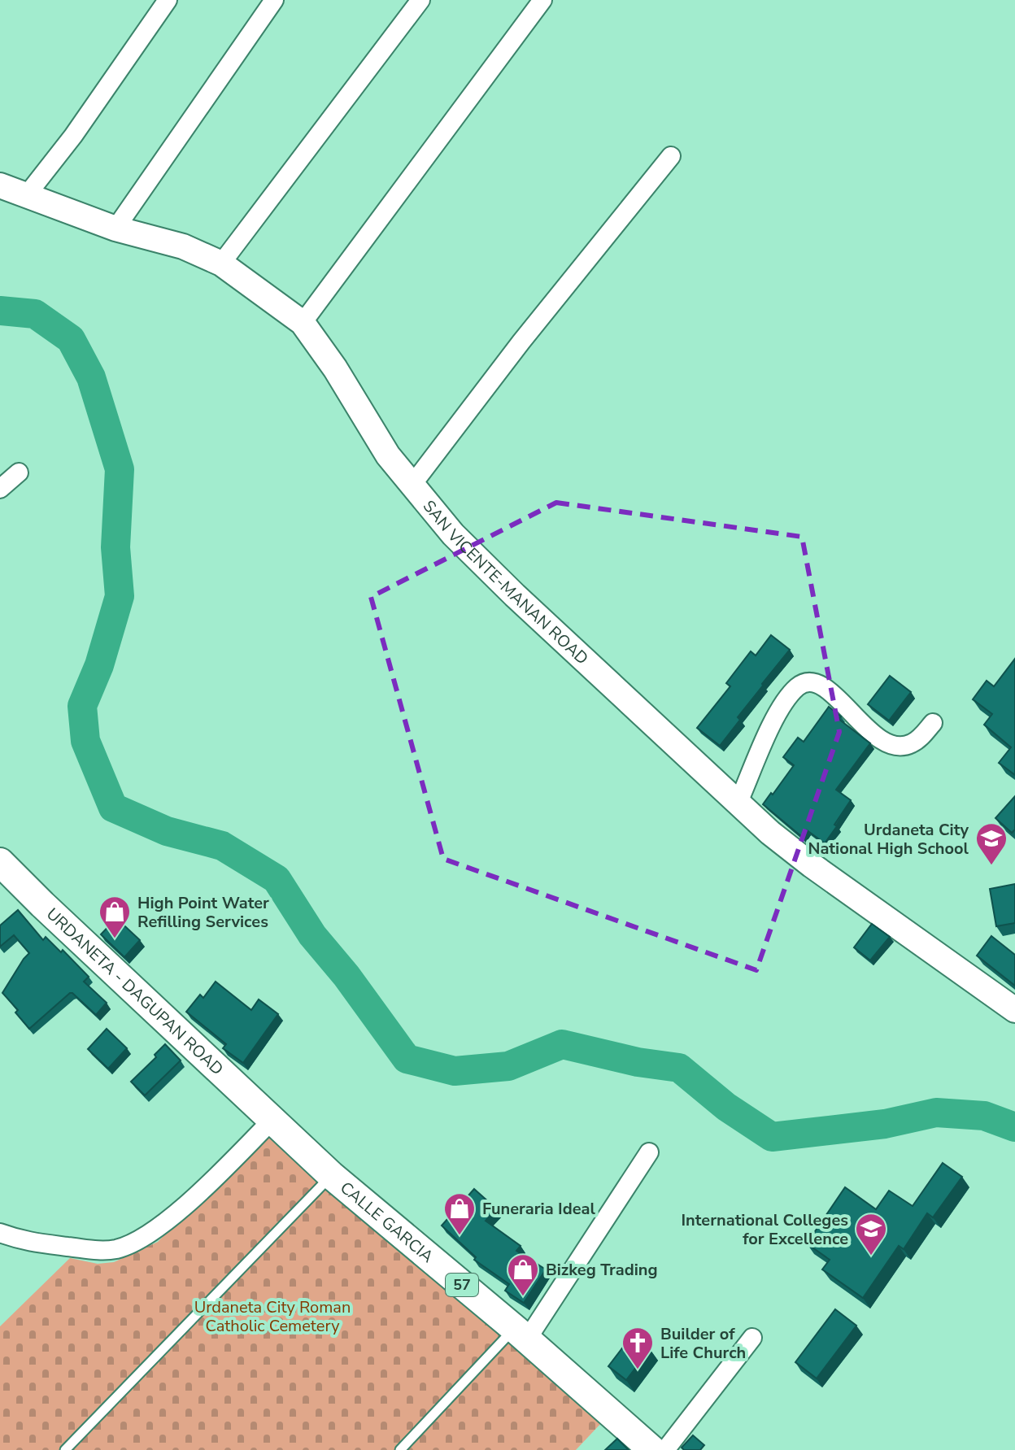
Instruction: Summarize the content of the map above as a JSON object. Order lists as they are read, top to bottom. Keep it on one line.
{"streets":{"main road":["URDANETA - DAGUPAN ROAD","CALLE GARCIA","57"],"street":["SAN VICENTE-MANAN ROAD"]},"crossings":[["URDANETA - DAGUPAN ROAD","CALLE GARCIA"]],"parks":["Urdaneta City Roman Catholic Cemetery"],"places":{"school or university":["Urdaneta City National High School","International Colleges for Excellence"],"shop":["High Point Water Refilling Services","Funeraria Ideal","Bizkeg Trading"],"church":["Builder of Life Church"]}}
